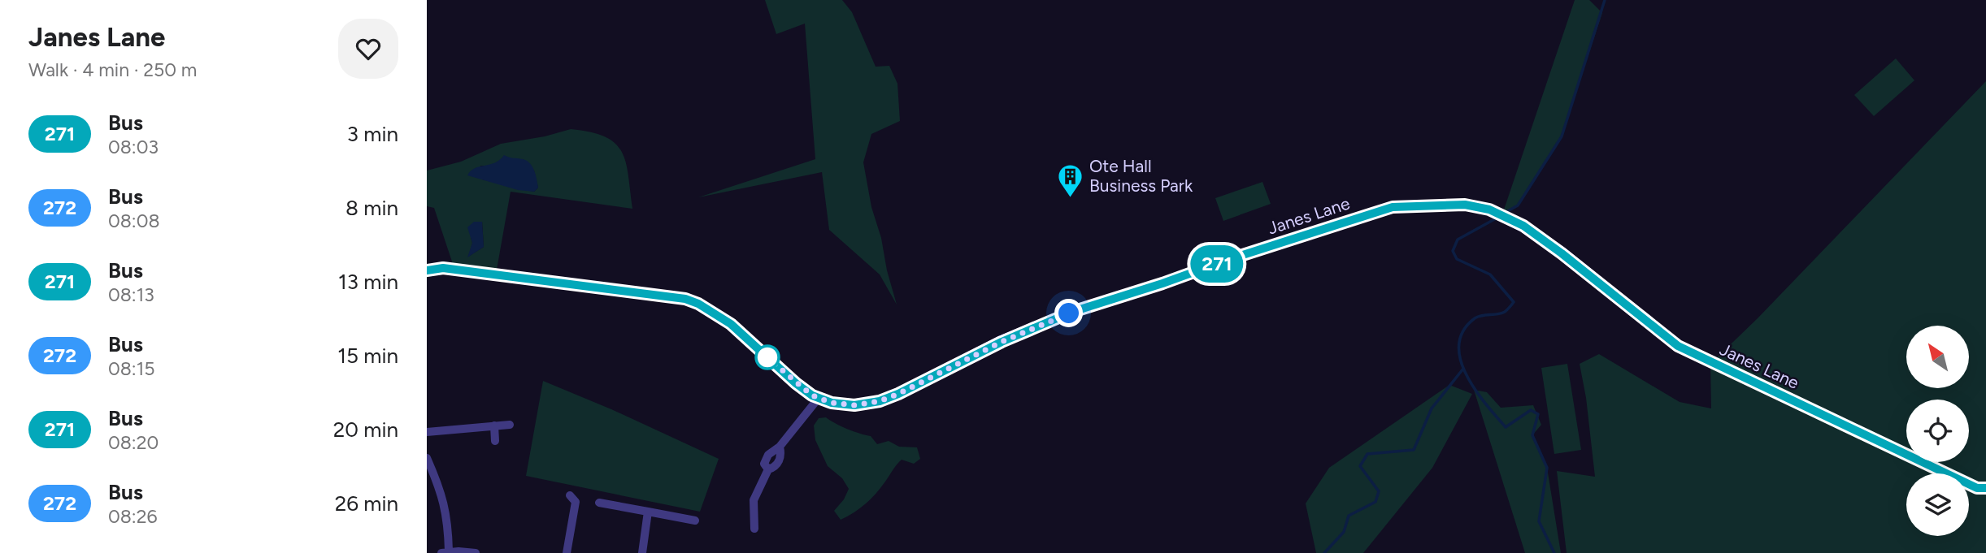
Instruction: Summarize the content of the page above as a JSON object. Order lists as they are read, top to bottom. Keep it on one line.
{"streets":{"street":["Janes Lane"]},"places":{"building":["Ote Hall Business Park"]},"lines":["bus line 271"],"north":"top left","page":{"heading":["Janes Lane","Walk · 4 min · 250 m"],"on_map":"271","list":[{"mark":"271","name":"Bus","note":"08:03","value":"3 min"},{"mark":"272","name":"Bus","note":"08:08","value":"8 min"},{"mark":"271","name":"Bus","note":"08:13","value":"13 min"},{"mark":"272","name":"Bus","note":"08:15","value":"15 min"},{"mark":"271","name":"Bus","note":"08:20","value":"20 min"},{"mark":"272","name":"Bus","note":"08:26","value":"26 min"}]}}
